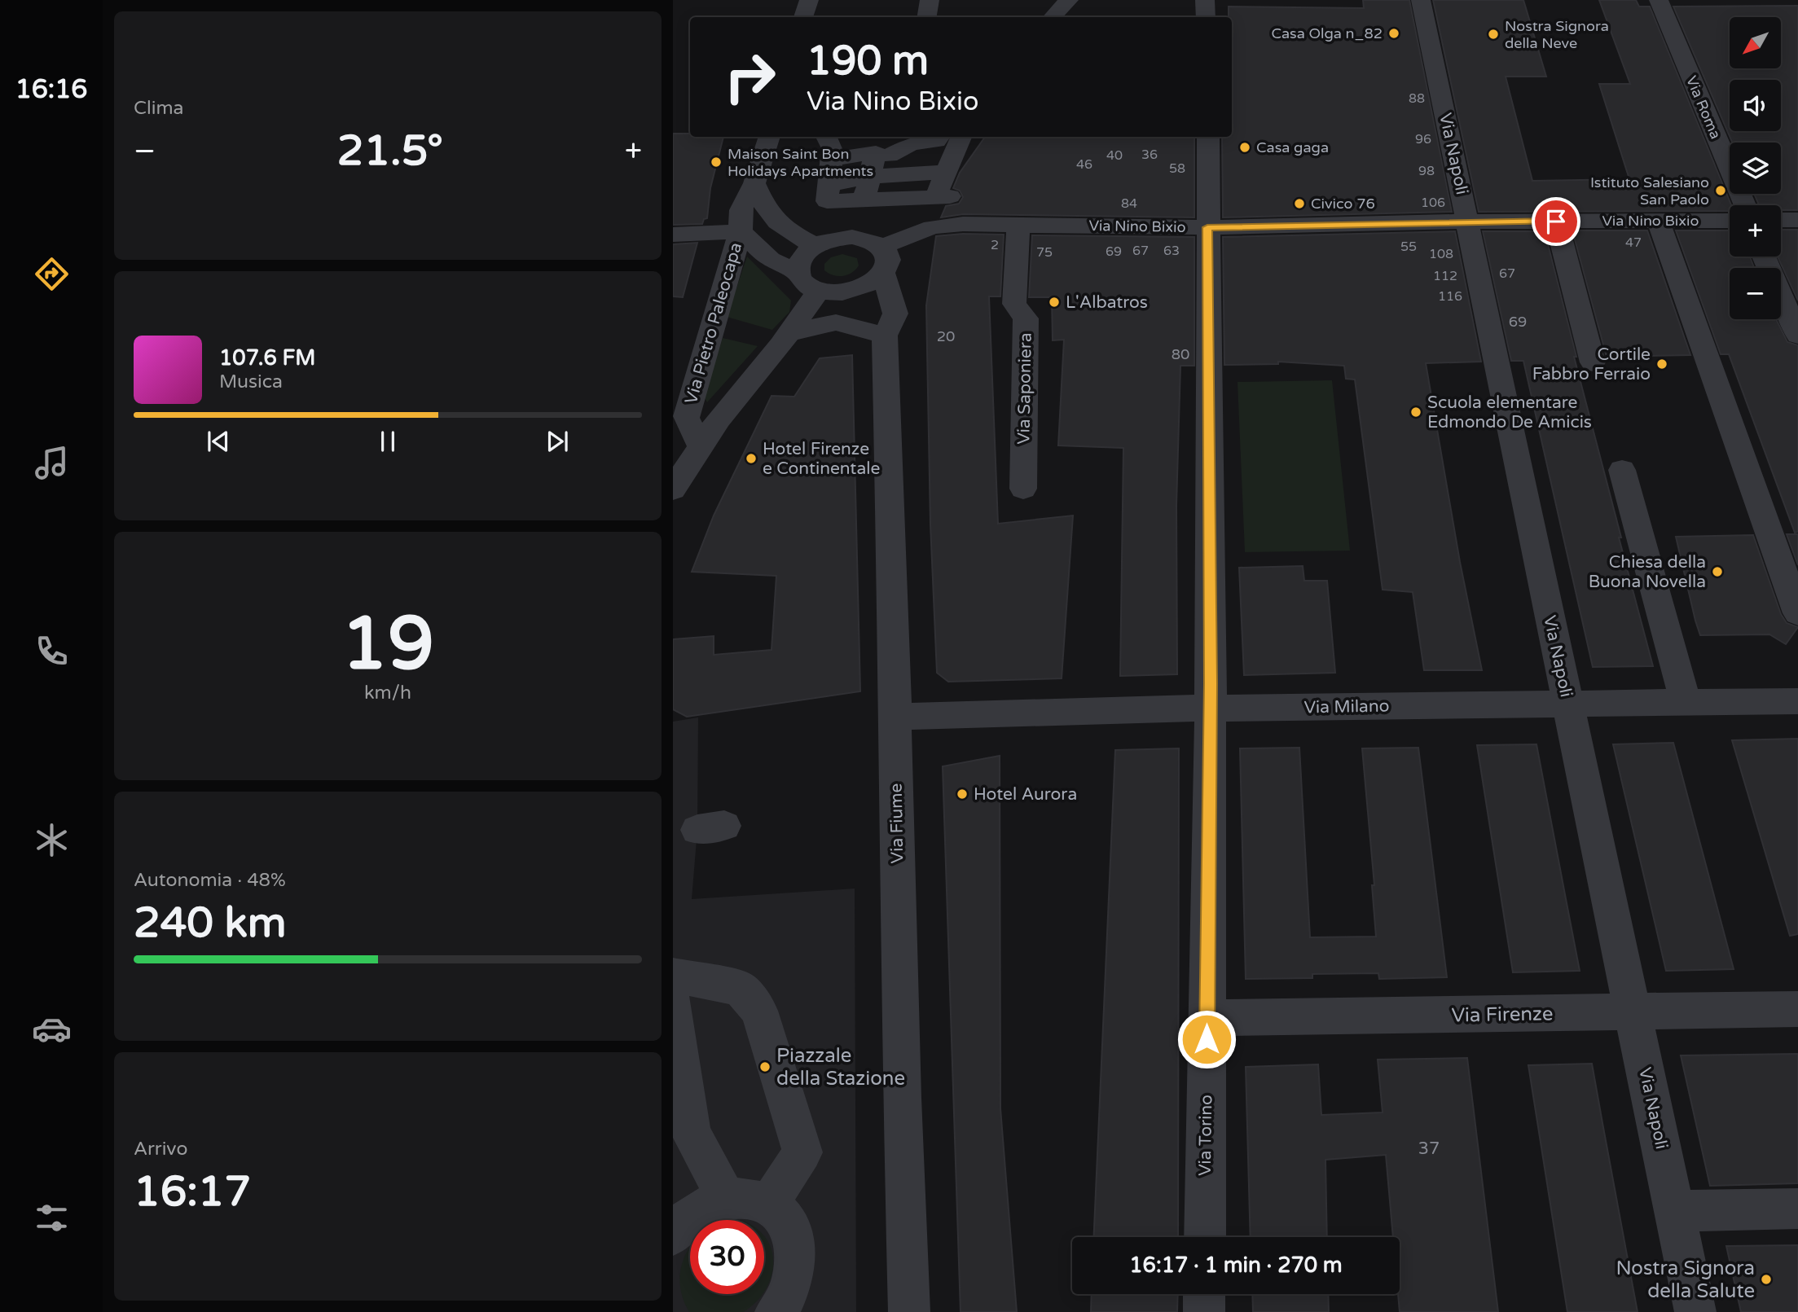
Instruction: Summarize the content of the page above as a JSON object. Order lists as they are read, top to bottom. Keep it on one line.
{"streets":{"street":["Via Roma","Via Napoli","Via Nino Bixio","Via Pietro Paleocapa","Via Saponiera","Via Milano","Via Fiume","Via Firenze","Via Torino"]},"crossings":[["Via Napoli","Via Nino Bixio"],["Via Napoli","Via Milano"],["Via Napoli","Via Firenze"],["Via Nino Bixio","Via Pietro Paleocapa"],["Via Nino Bixio","Via Saponiera"],["Via Nino Bixio","Via Fiume"],["Via Nino Bixio","Via Torino"],["Via Pietro Paleocapa","Via Fiume"],["Via Milano","Via Fiume"],["Via Milano","Via Torino"],["Via Firenze","Via Torino"]],"places":["Casa Olga n_82","Nostra Signora della Neve","Casa gaga","Maison Saint Bon Holidays Apartments","Istituto Salesiano San Paolo","Civico 76","L'Albatros","Cortile Fabbro Ferraio","Scuola elementare Edmondo De Amicis","Hotel Firenze e Continentale","Chiesa della Buona Novella","Hotel Aurora","Piazzale della Stazione","Nostra Signora della Salute"],"house_numbers":["88","96","36","40","46","58","98","106","84","47","2","55","67","63","69","75","108","67","112","116","69","20","80","37"],"north":"bottom left","page":{"tabs":"16:16","tile":["Clima",["19","km/h"],["Autonomia · 48%","240 km"],["Arrivo","16:17"]],"map_buttons":["+","−"],"turn":["190 m","Via Nino Bixio"],"heat":["−","21.5°","+"],"song":["107.6 FM","Musica"],"limit":"30","trip":"16:17 · 1 min · 270 m"}}
